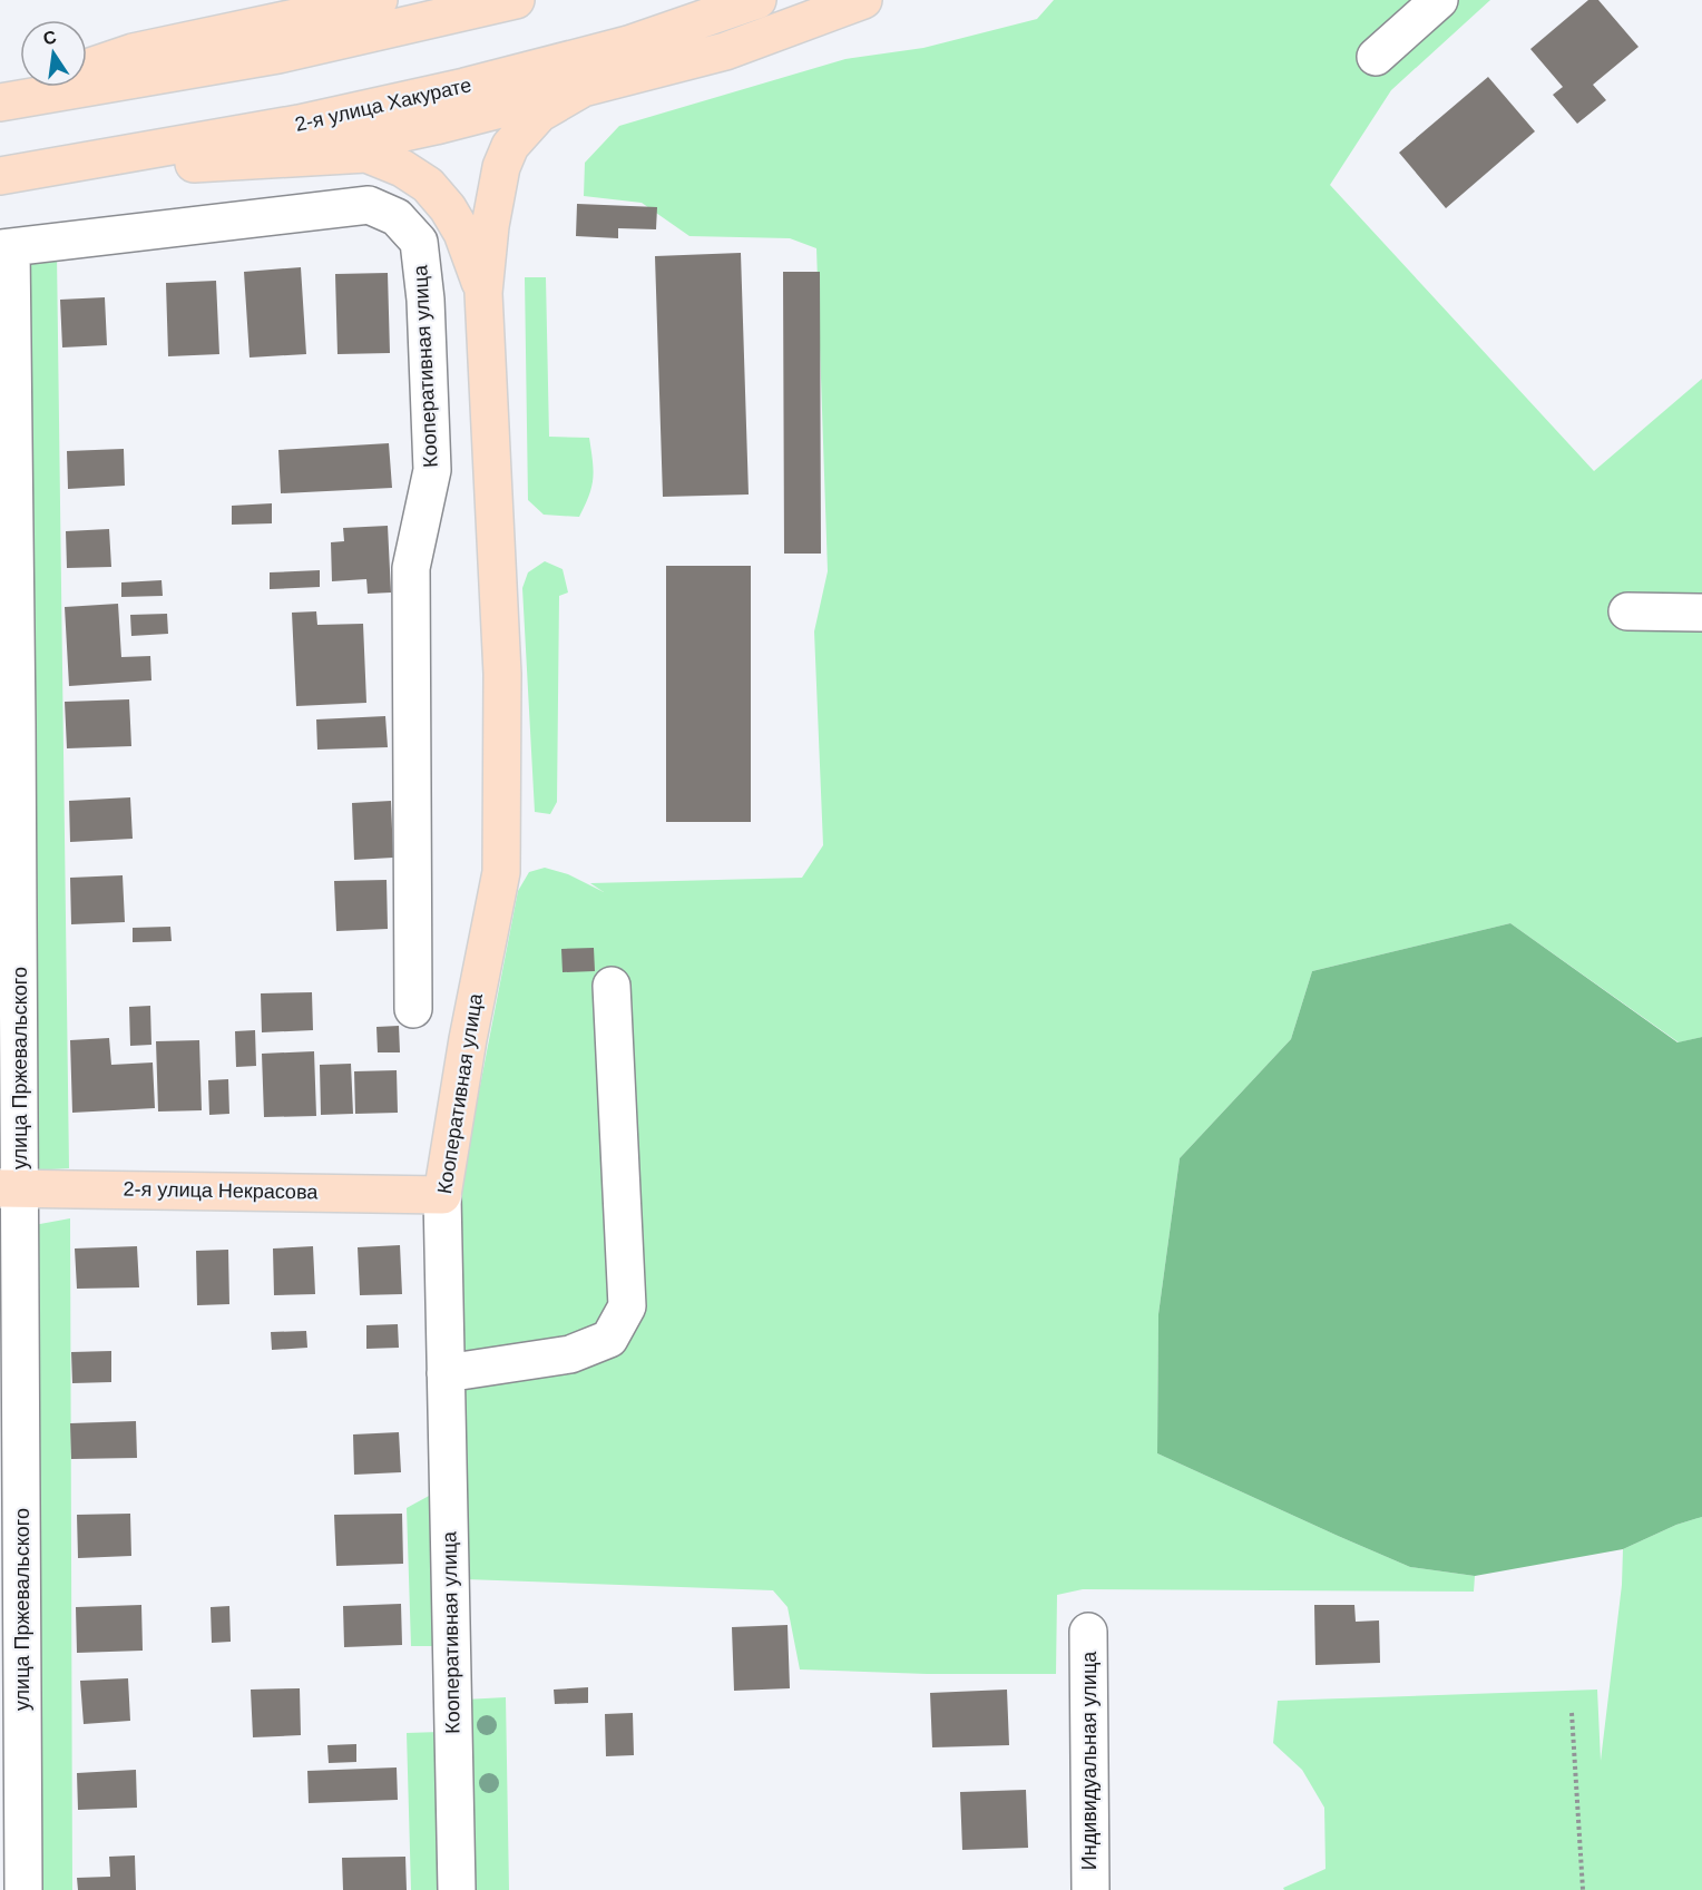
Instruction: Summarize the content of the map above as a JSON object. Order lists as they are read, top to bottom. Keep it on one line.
{"streets":{"main road":["2-я улица Хакурате","Кооперативная улица","2-я улица Некрасова"],"street":["улица Пржевальского","Индивидуальная улица"]},"crossings":[["Кооперативная улица","улица Пржевальского"],["Кооперативная улица","2-я улица Некрасова"],["улица Пржевальского","2-я улица Некрасова"]],"north":"top"}
